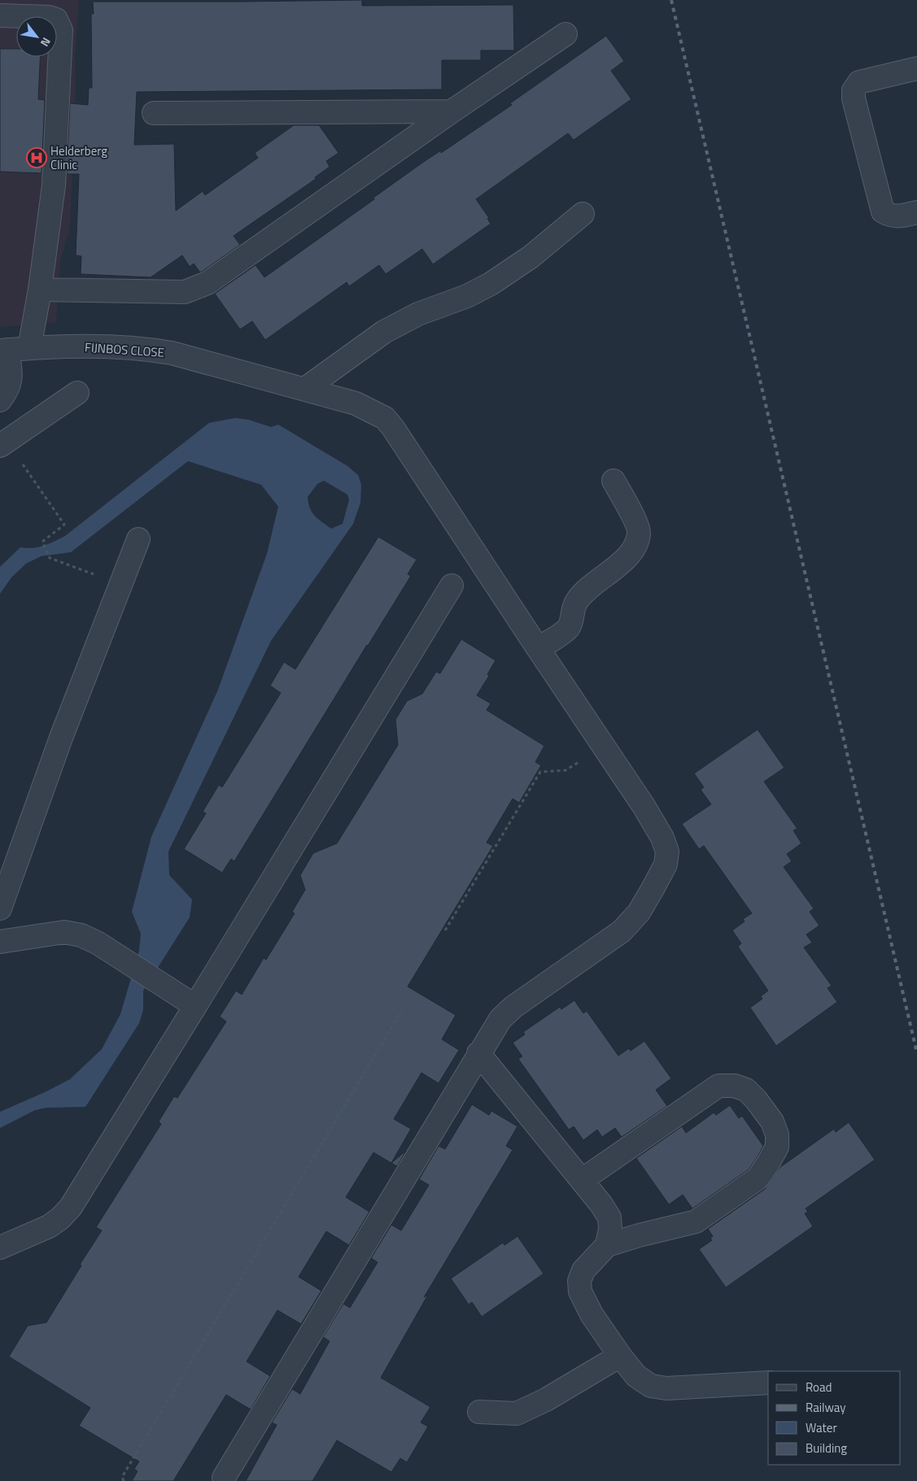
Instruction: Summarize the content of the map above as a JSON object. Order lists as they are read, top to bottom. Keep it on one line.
{"streets":{"street":["FIJNBOS CLOSE"]},"places":{"hospital":["Helderberg Clinic"]},"legend":["Road","Railway","Water","Building"],"north":"bottom right"}
